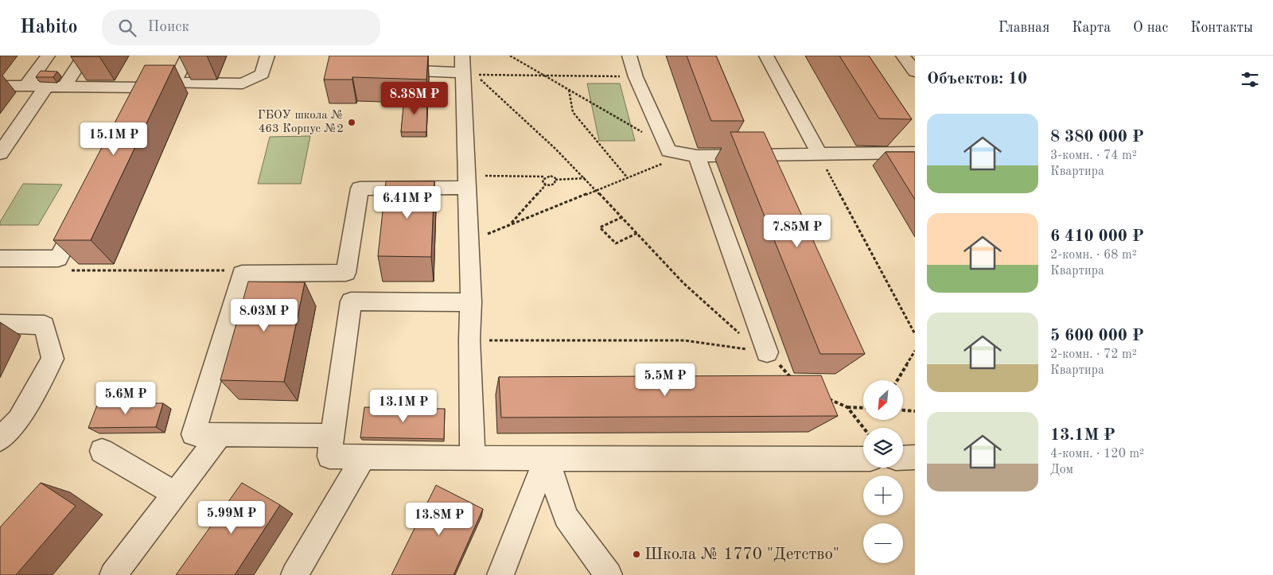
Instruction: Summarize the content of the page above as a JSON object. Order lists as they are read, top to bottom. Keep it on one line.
{"places":["ГБОУ школа № 463 Корпус №2","Школа № 1770 \"Детство\""],"north":"bottom left","page":{"header":"Habito","search":"Поиск","nav":["Главная","Карта","О нас","Контакты"],"heading":"Объектов: 10","price":["8.38M ₽","15.1M ₽","6.41M ₽","7.85M ₽","8.03M ₽","5.5M ₽","5.6M ₽","13.1M ₽","5.99M ₽","13.8M ₽"],"list":[{"name":"8 380 000 ₽","note":"3-комн. · 74 m² · Квартира"},{"name":"6 410 000 ₽","note":"2-комн. · 68 m² · Квартира"},{"name":"5 600 000 ₽","note":"2-комн. · 72 m² · Квартира"},{"name":"13.1M ₽","note":"4-комн. · 120 m² · Дом"}],"map_buttons":["+","−"]}}
